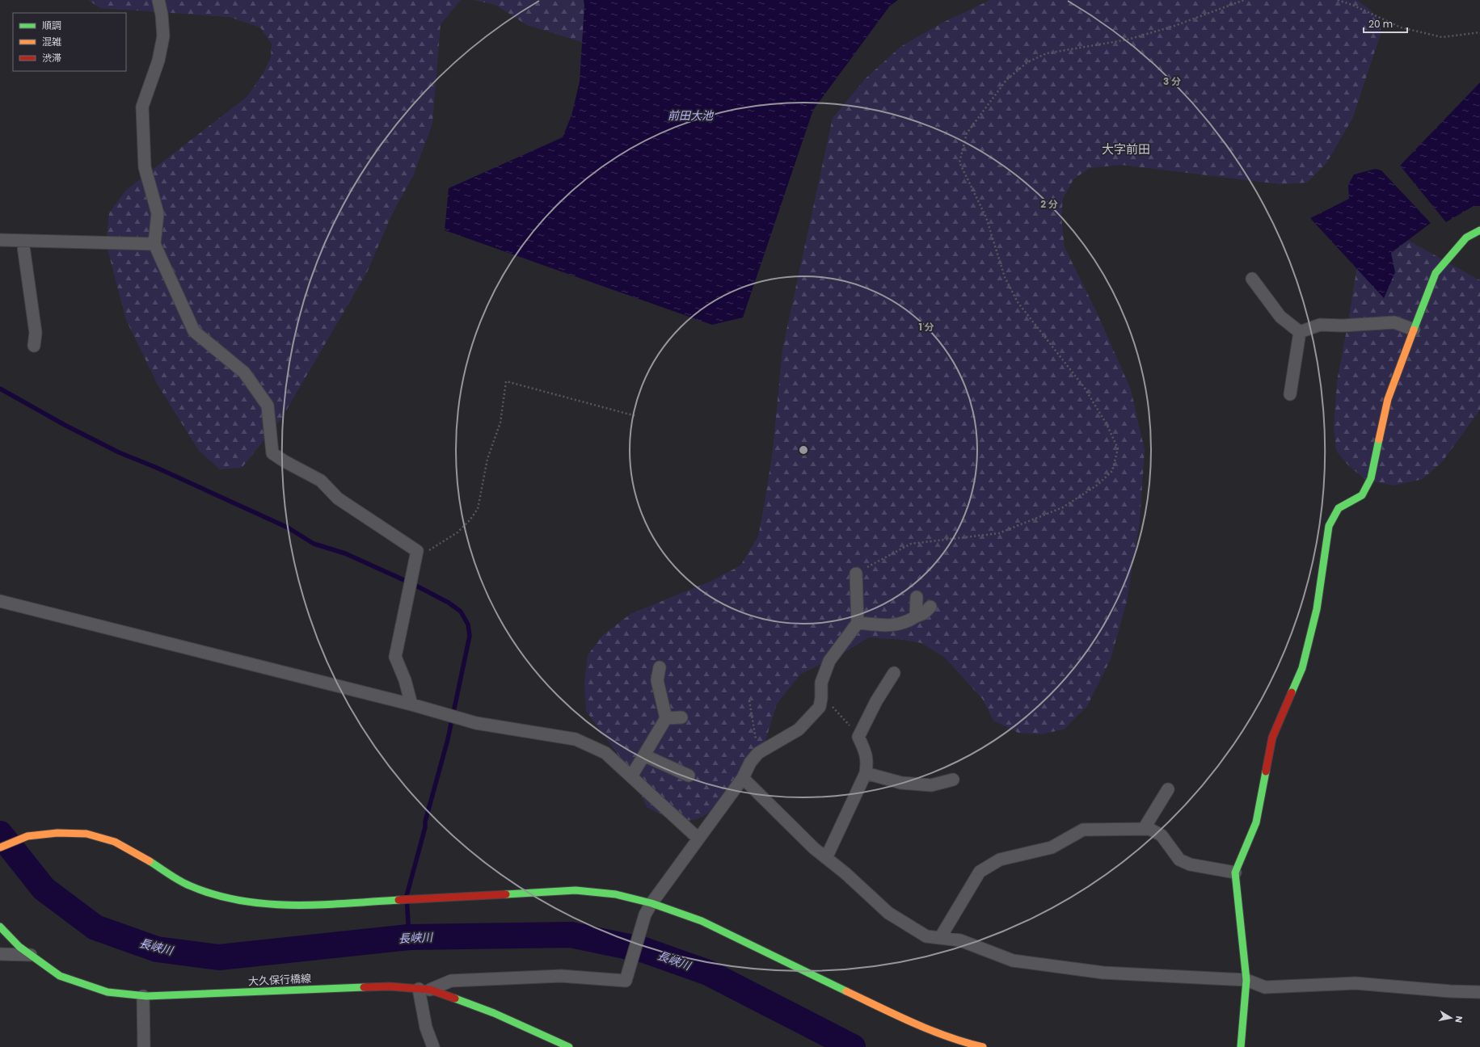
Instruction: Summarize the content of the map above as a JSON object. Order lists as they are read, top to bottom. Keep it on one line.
{"streets":{"street":["大久保行橋線"]},"districts":["大字前田"],"water":["前田大池","長峡川"],"legend":["順調","混雑","渋滞"],"scale_bar":"20 m","north":"right","rings":["3 分","2 分","1 分"]}
